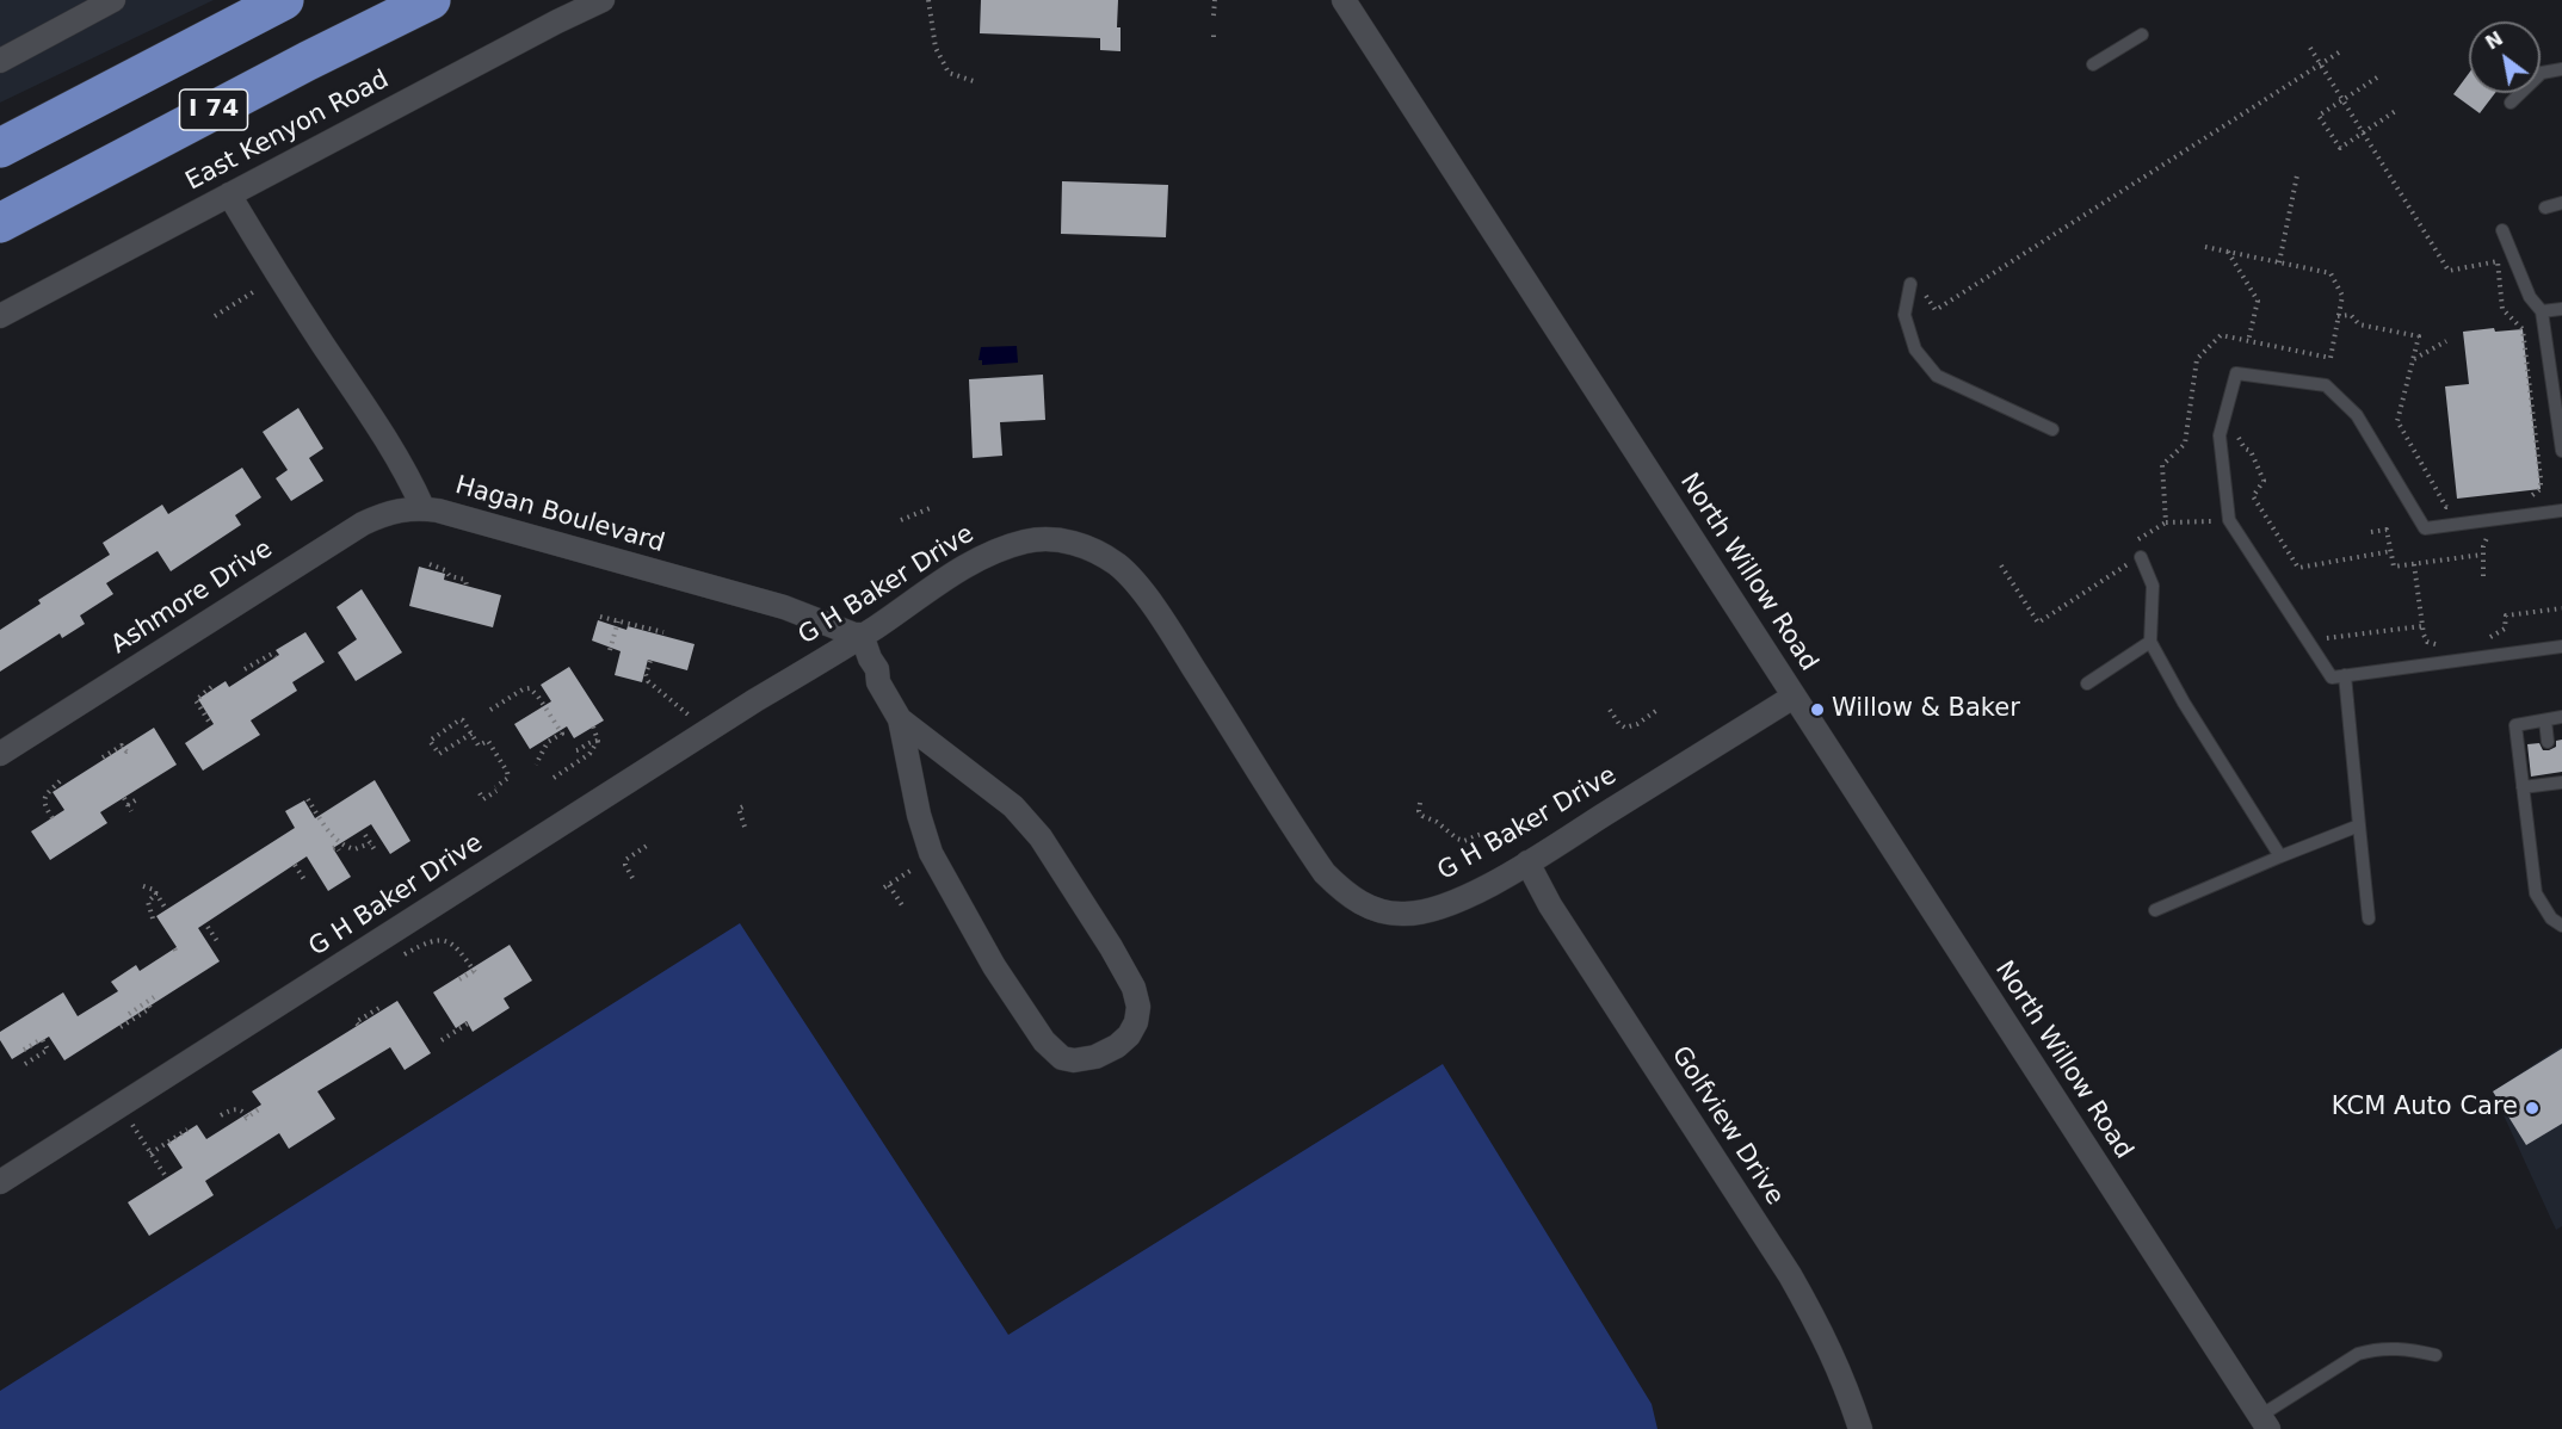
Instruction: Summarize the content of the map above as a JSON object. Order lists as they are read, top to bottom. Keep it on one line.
{"streets":{"highway":["I 74"],"street":["East Kenyon Road","Hagan Boulevard","North Willow Road","G H Baker Drive","Ashmore Drive","Golfview Drive"]},"crossings":[["East Kenyon Road","Hagan Boulevard"],["Hagan Boulevard","G H Baker Drive"],["Hagan Boulevard","Ashmore Drive"],["North Willow Road","G H Baker Drive"],["G H Baker Drive","Golfview Drive"]],"places":["Willow & Baker","KCM Auto Care"],"north":"top left"}
